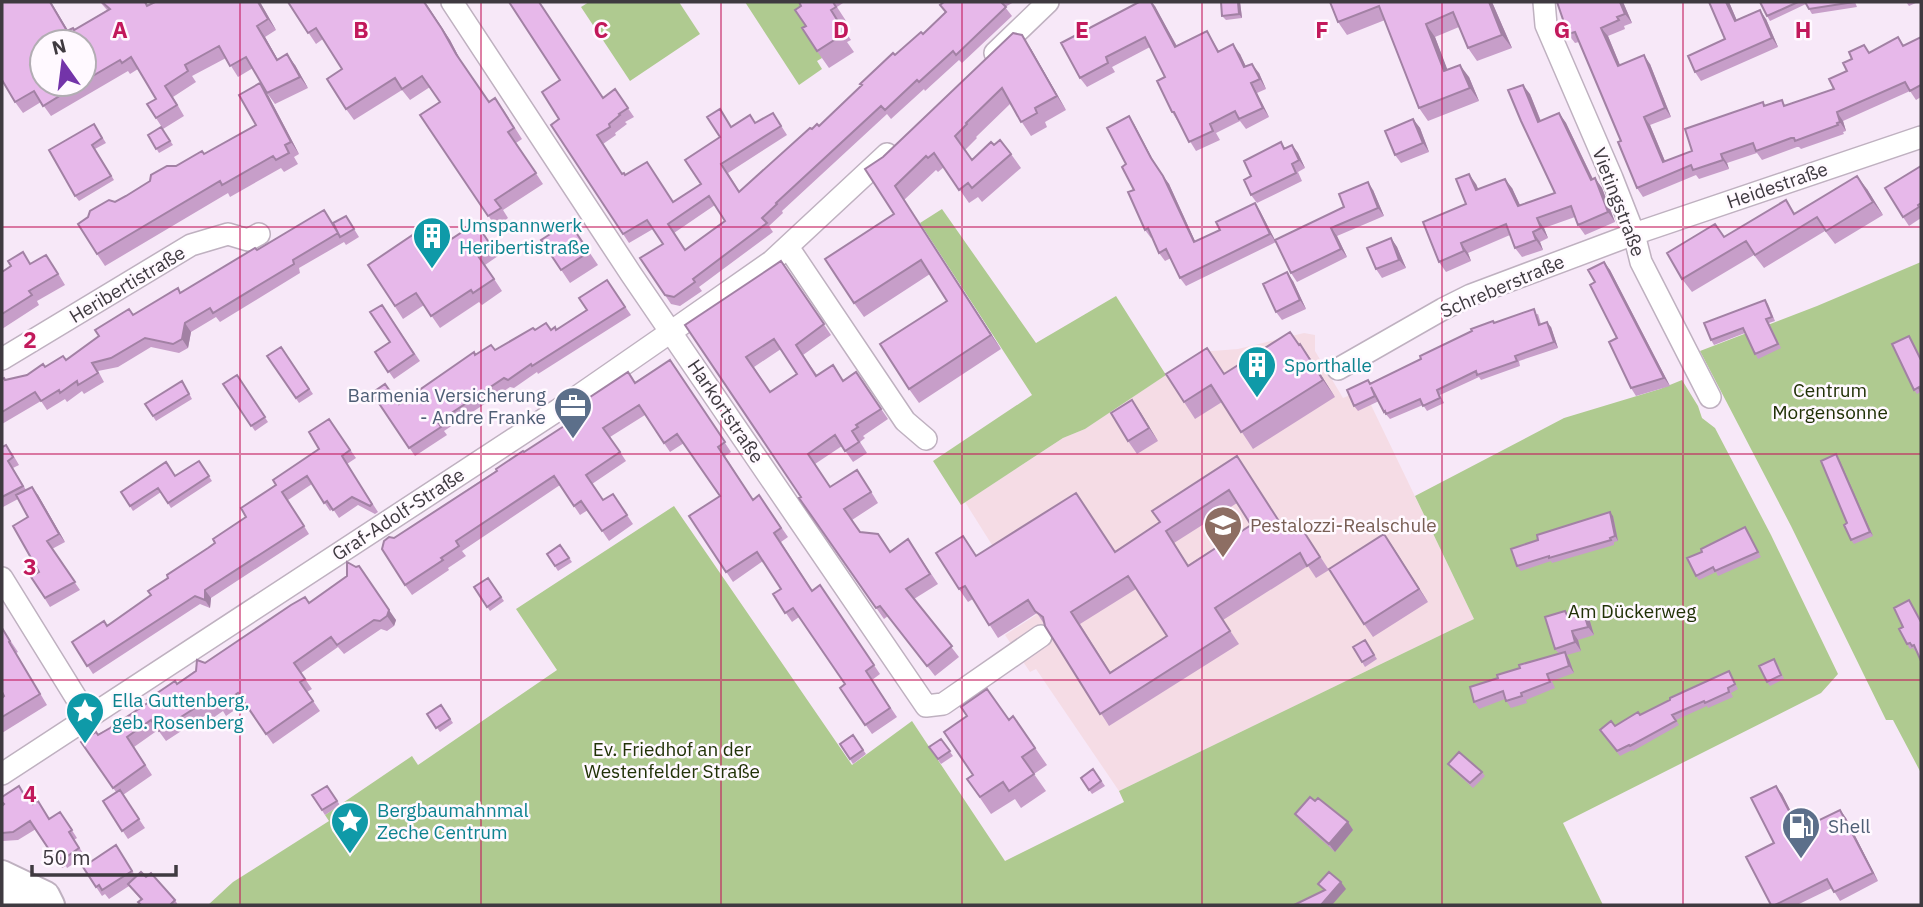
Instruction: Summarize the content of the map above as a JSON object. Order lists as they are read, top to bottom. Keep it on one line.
{"streets":{"street":["Heidestraße","Vietingstraße","Heribertistraße","Schreberstraße","Harkortstraße","Graf-Adolf-Straße"]},"crossings":[["Heidestraße","Vietingstraße"],["Heidestraße","Schreberstraße"],["Vietingstraße","Schreberstraße"],["Harkortstraße","Graf-Adolf-Straße"]],"parks":["Centrum Morgensonne","Am Dückerweg","Ev. Friedhof an der Westenfelder Straße"],"places":{"building":["Umspannwerk Heribertistraße","Sporthalle"],"office":["Barmenia Versicherung - Andre Franke"],"school or university":["Pestalozzi-Realschule"],"place":["Ella Guttenberg, geb. Rosenberg","Bergbaumahnmal Zeche Centrum"],"fuel station":["Shell"]},"scale_bar":"50 m","north":"top","grid":{"columns":["A","B","C","D","E","F","G","H"],"rows":["2","3","4"]}}
